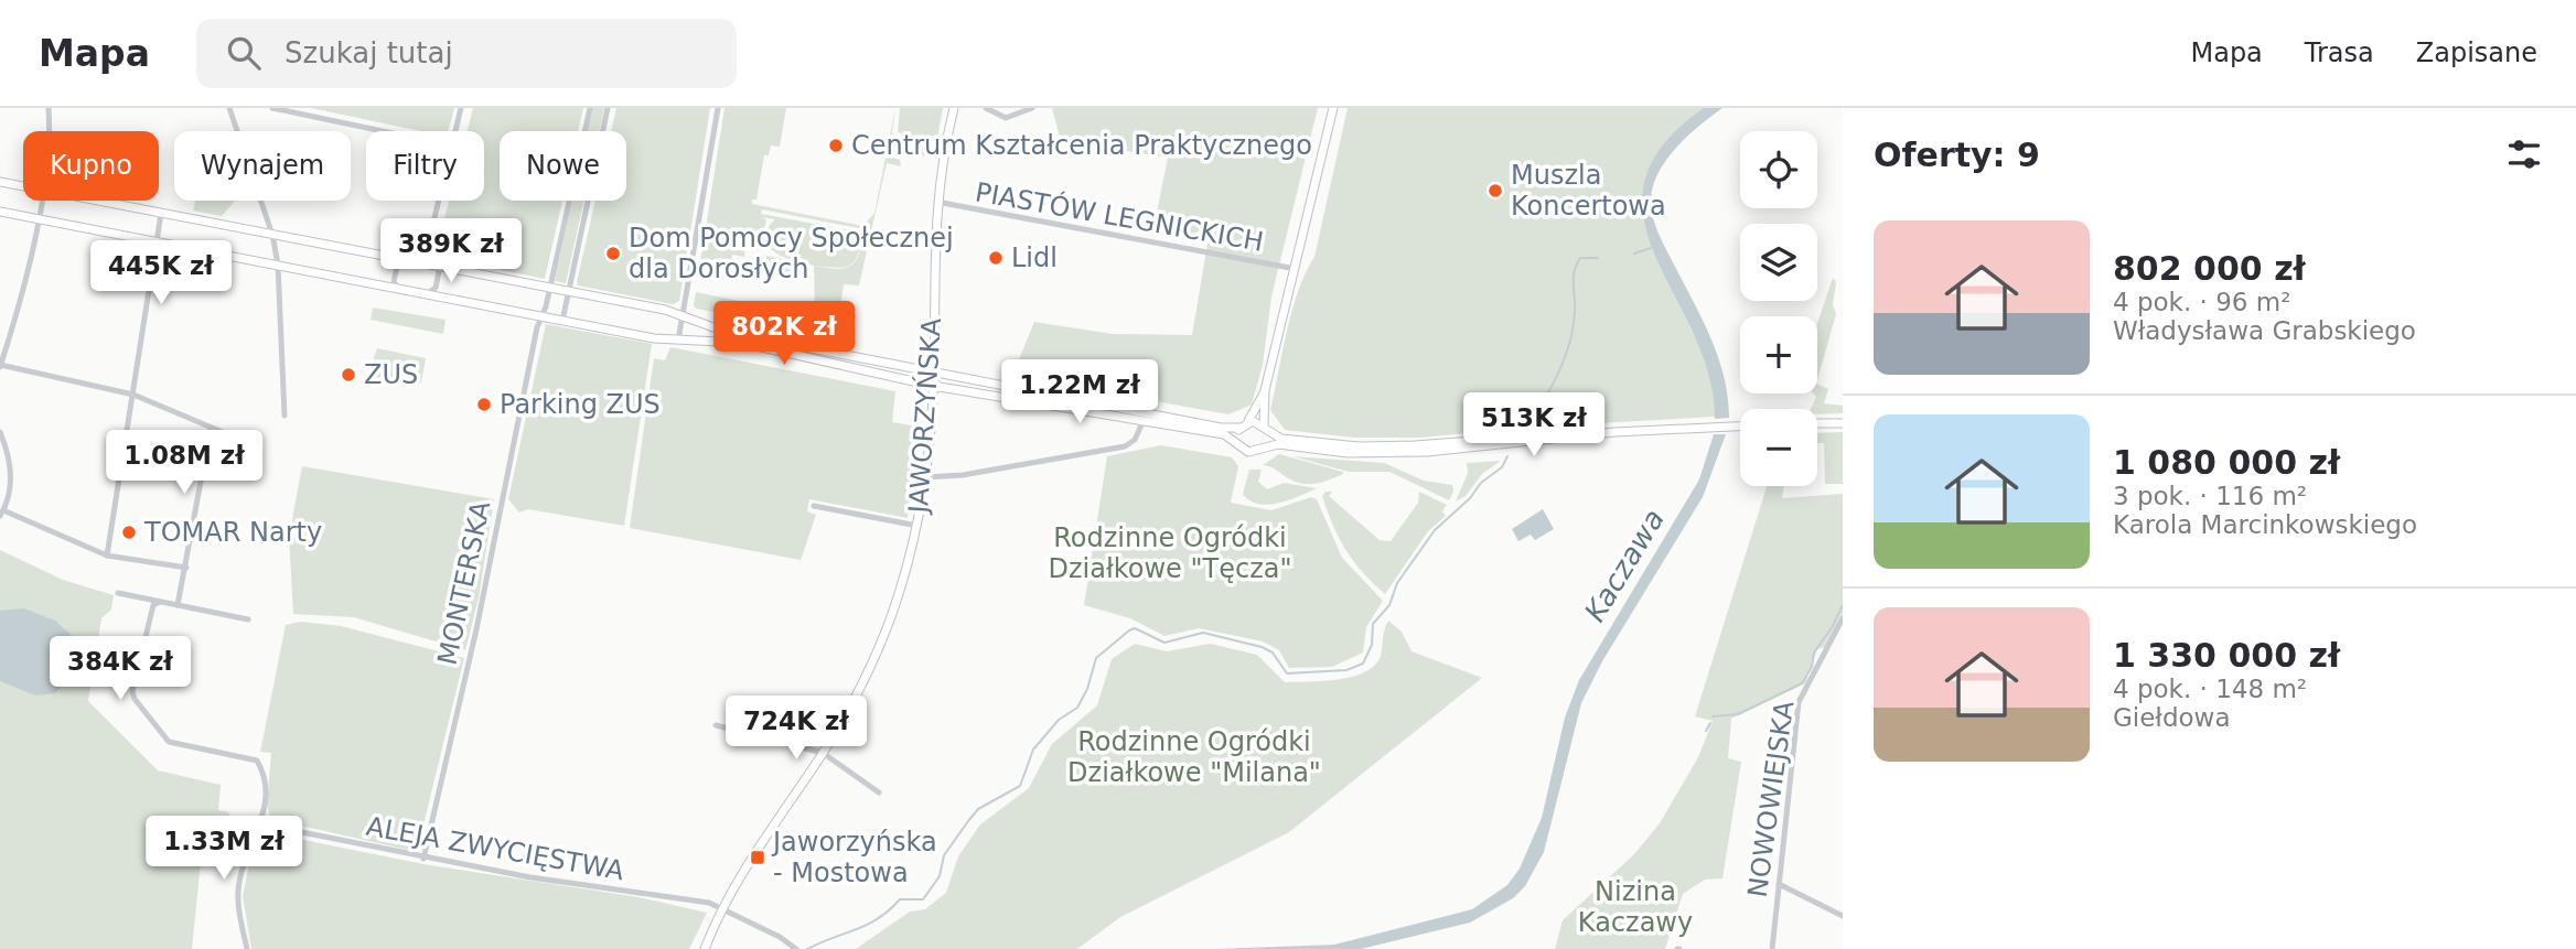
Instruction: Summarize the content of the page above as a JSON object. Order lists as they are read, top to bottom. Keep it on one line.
{"streets":{"street":["PIASTÓW LEGNICKICH","JAWORZYŃSKA","MONTERSKA","NOWOWIEJSKA","ALEJA ZWYCIĘSTWA"]},"crossings":[["PIASTÓW LEGNICKICH","JAWORZYŃSKA"],["JAWORZYŃSKA","ALEJA ZWYCIĘSTWA"],["MONTERSKA","ALEJA ZWYCIĘSTWA"]],"water":["Kaczawa"],"parks":["Rodzinne Ogródki Działkowe \"Tęcza\"","Rodzinne Ogródki Działkowe \"Milana\"","Nizina Kaczawy"],"places":{"other":["Centrum Kształcenia Praktycznego","Muszla Koncertowa","Dom Pomocy Społecznej dla Dorosłych","Lidl","ZUS","Parking ZUS","TOMAR Narty"],"transit":["Jaworzyńska - Mostowa"]},"page":{"header":"Mapa","search":"Szukaj tutaj","nav":["Mapa","Trasa","Zapisane"],"heading":"Oferty: 9","map_buttons":["+","−"],"chip":["Kupno","Wynajem","Filtry","Nowe"],"list":[{"name":"802 000 zł","note":"4 pok. · 96 m² · Władysława Grabskiego"},{"name":"1 080 000 zł","note":"3 pok. · 116 m² · Karola Marcinkowskiego"},{"name":"1 330 000 zł","note":"4 pok. · 148 m² · Giełdowa"}],"price":["389K zł","445K zł","802K zł","1.22M zł","513K zł","1.08M zł","384K zł","724K zł","1.33M zł"]}}
